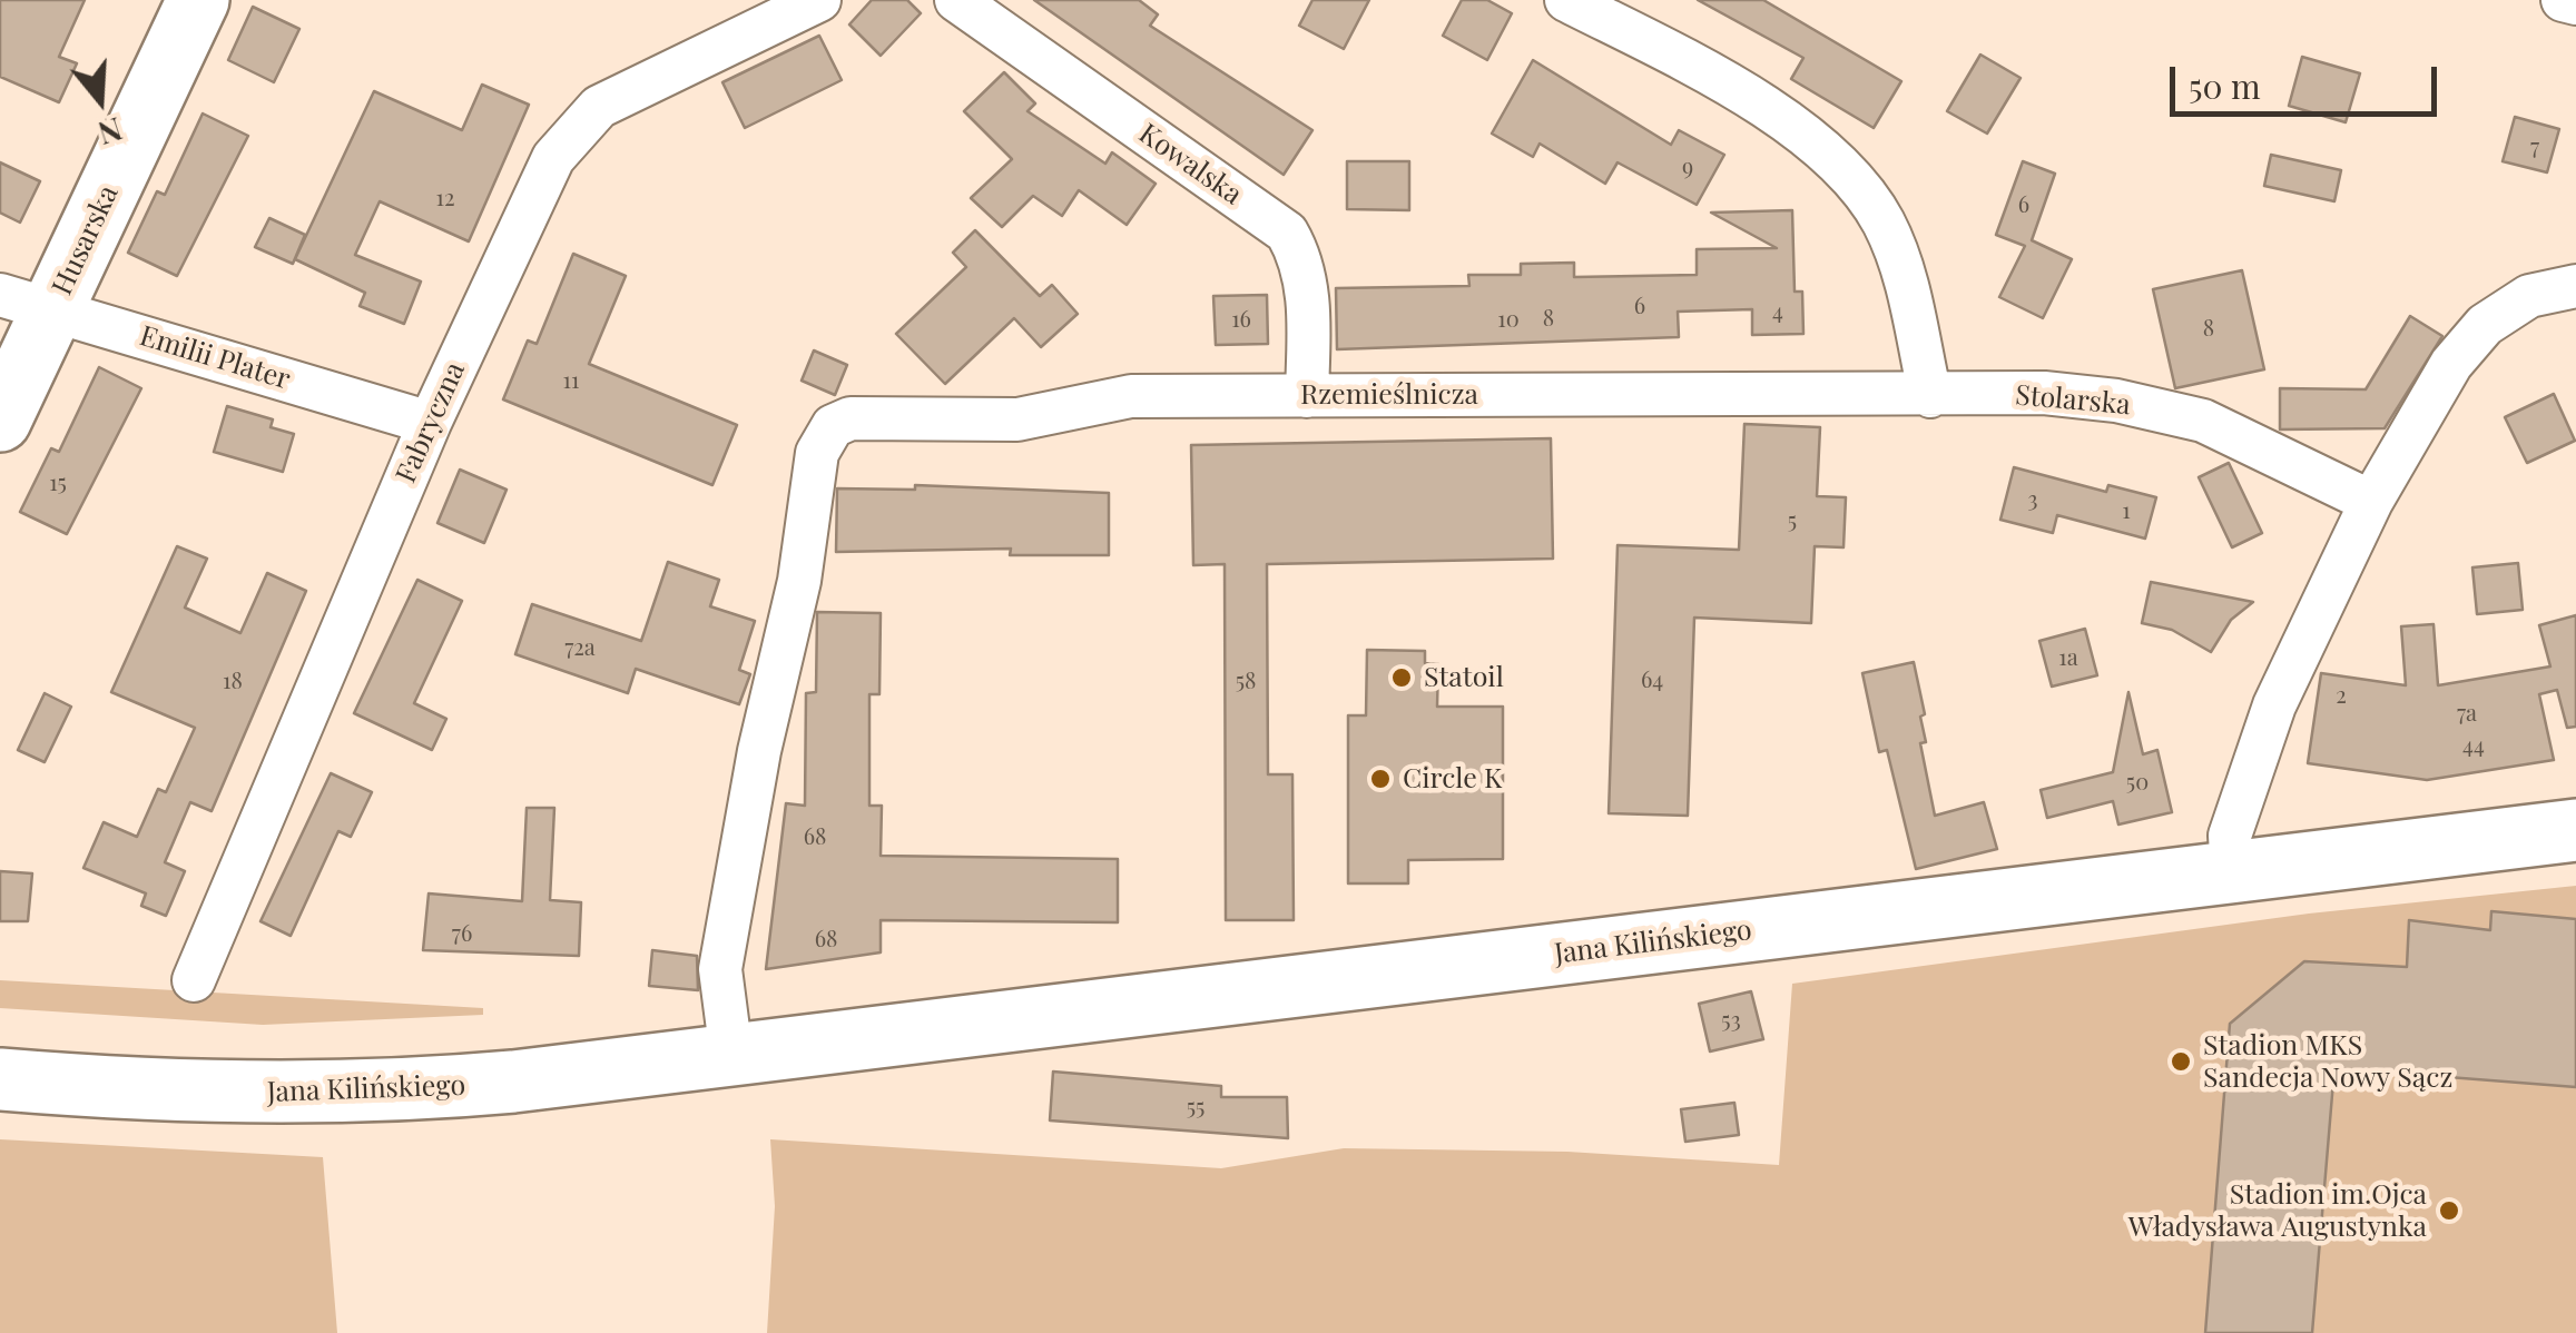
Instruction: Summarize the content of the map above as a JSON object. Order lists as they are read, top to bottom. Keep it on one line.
{"streets":{"main road":["Husarska","Jana Kilińskiego"],"street":["Kowalska","Emilii Plater","Rzemieślnicza","Stolarska","Fabryczna"]},"crossings":[["Kowalska","Rzemieślnicza"],["Husarska","Emilii Plater"],["Emilii Plater","Fabryczna"],["Rzemieślnicza","Stolarska"],["Rzemieślnicza","Jana Kilińskiego"]],"places":["Statoil","Circle K","Stadion MKS Sandecja Nowy Sącz","Stadion im.Ojca Władysława Augustynka"],"house_numbers":["7","9","12","6","6","4","8","16","10","8","11","15","3","1","5","72a","1a","64","18","58","2","7a","44","50","68","76","68","53","55"],"scale_bar":"50 m","north":"bottom"}
